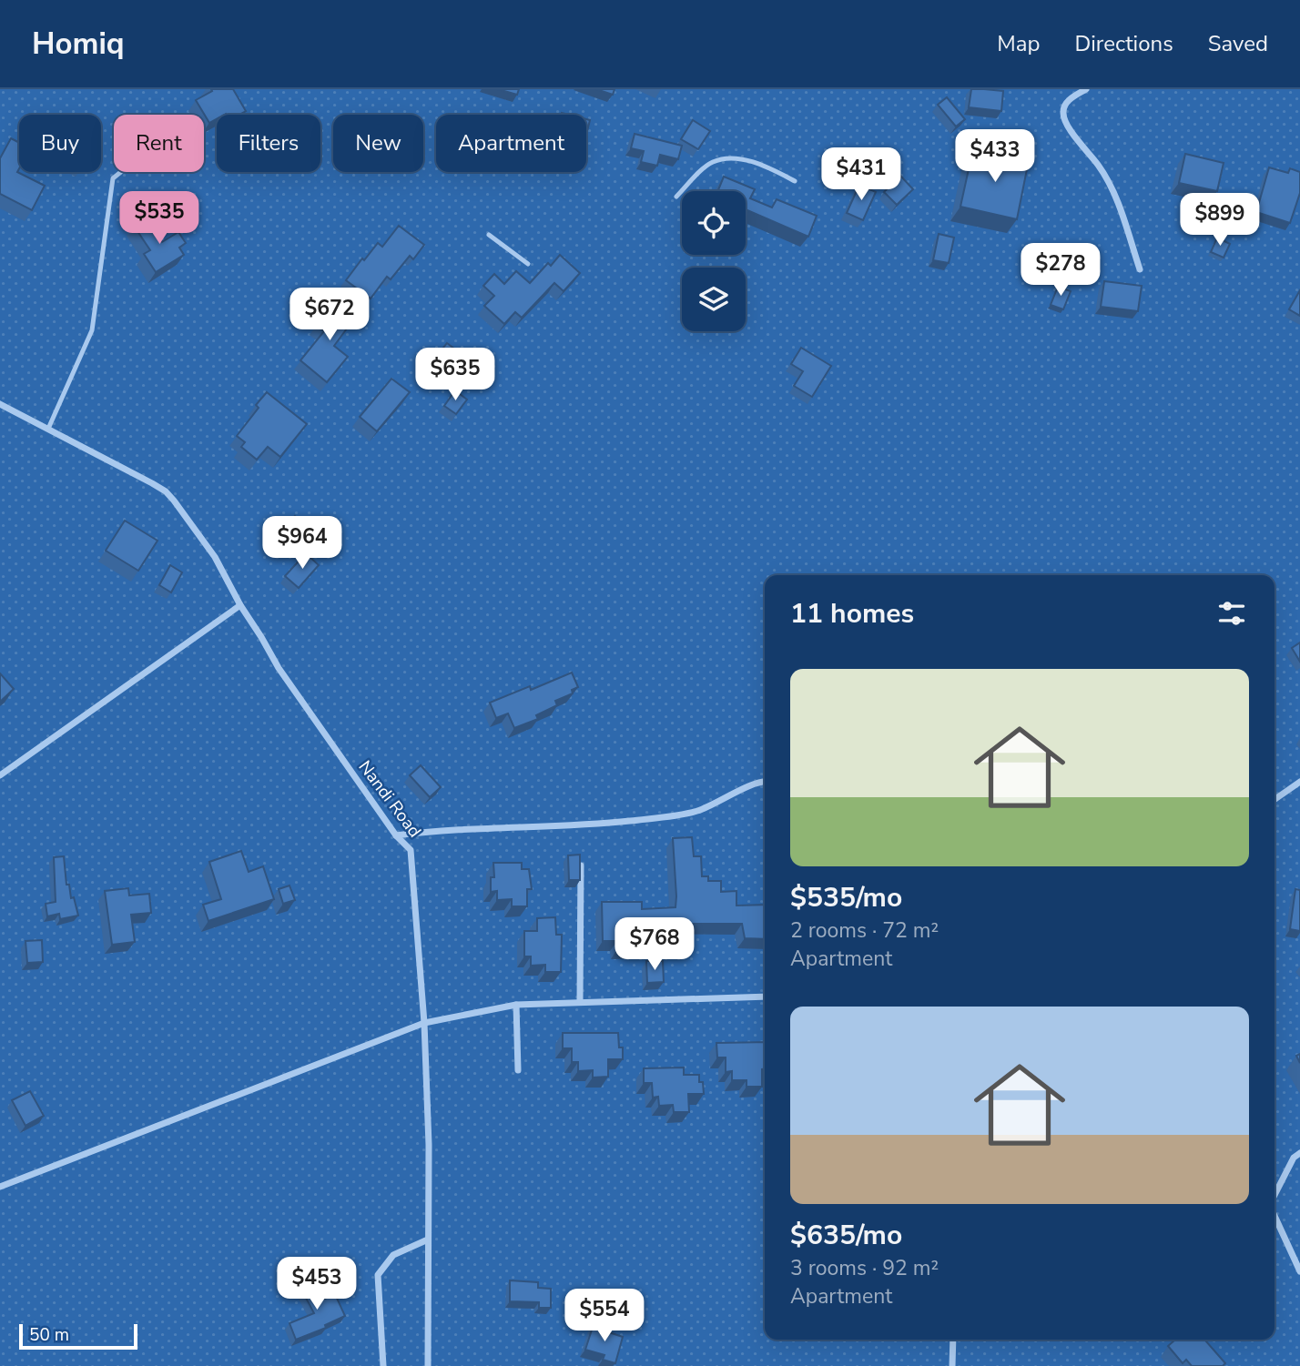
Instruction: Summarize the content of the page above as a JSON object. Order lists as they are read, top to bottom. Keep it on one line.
{"streets":{"street":["Nandi Road"]},"scale_bar":"50 m","page":{"header":"Homiq","nav":["Map","Directions","Saved"],"chip":["Buy","Rent","Filters","New","Apartment"],"price":["$433","$431","$535","$899","$278","$672","$635","$964","$768","$453","$554"],"heading":"11 homes","list":[{"name":"$535/mo","note":"2 rooms · 72 m² · Apartment"},{"name":"$635/mo","note":"3 rooms · 92 m² · Apartment"}],"scale":"50 m"}}
